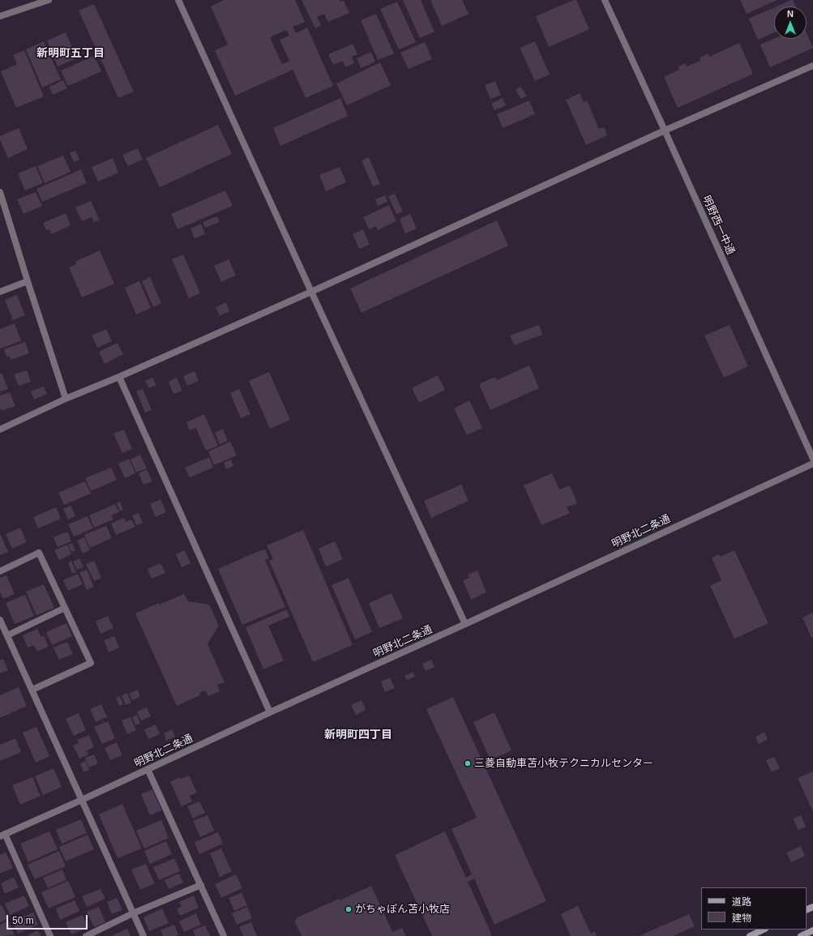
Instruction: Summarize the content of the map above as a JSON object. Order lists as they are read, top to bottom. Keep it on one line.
{"streets":{"street":["明野西一中通","明野北二条通"]},"districts":["新明町五丁目","新明町四丁目"],"places":["三菱自動車苫小牧テクニカルセンター","がちゃぽん苫小牧店"],"legend":["道路","建物"],"scale_bar":"50 m","north":"top"}
